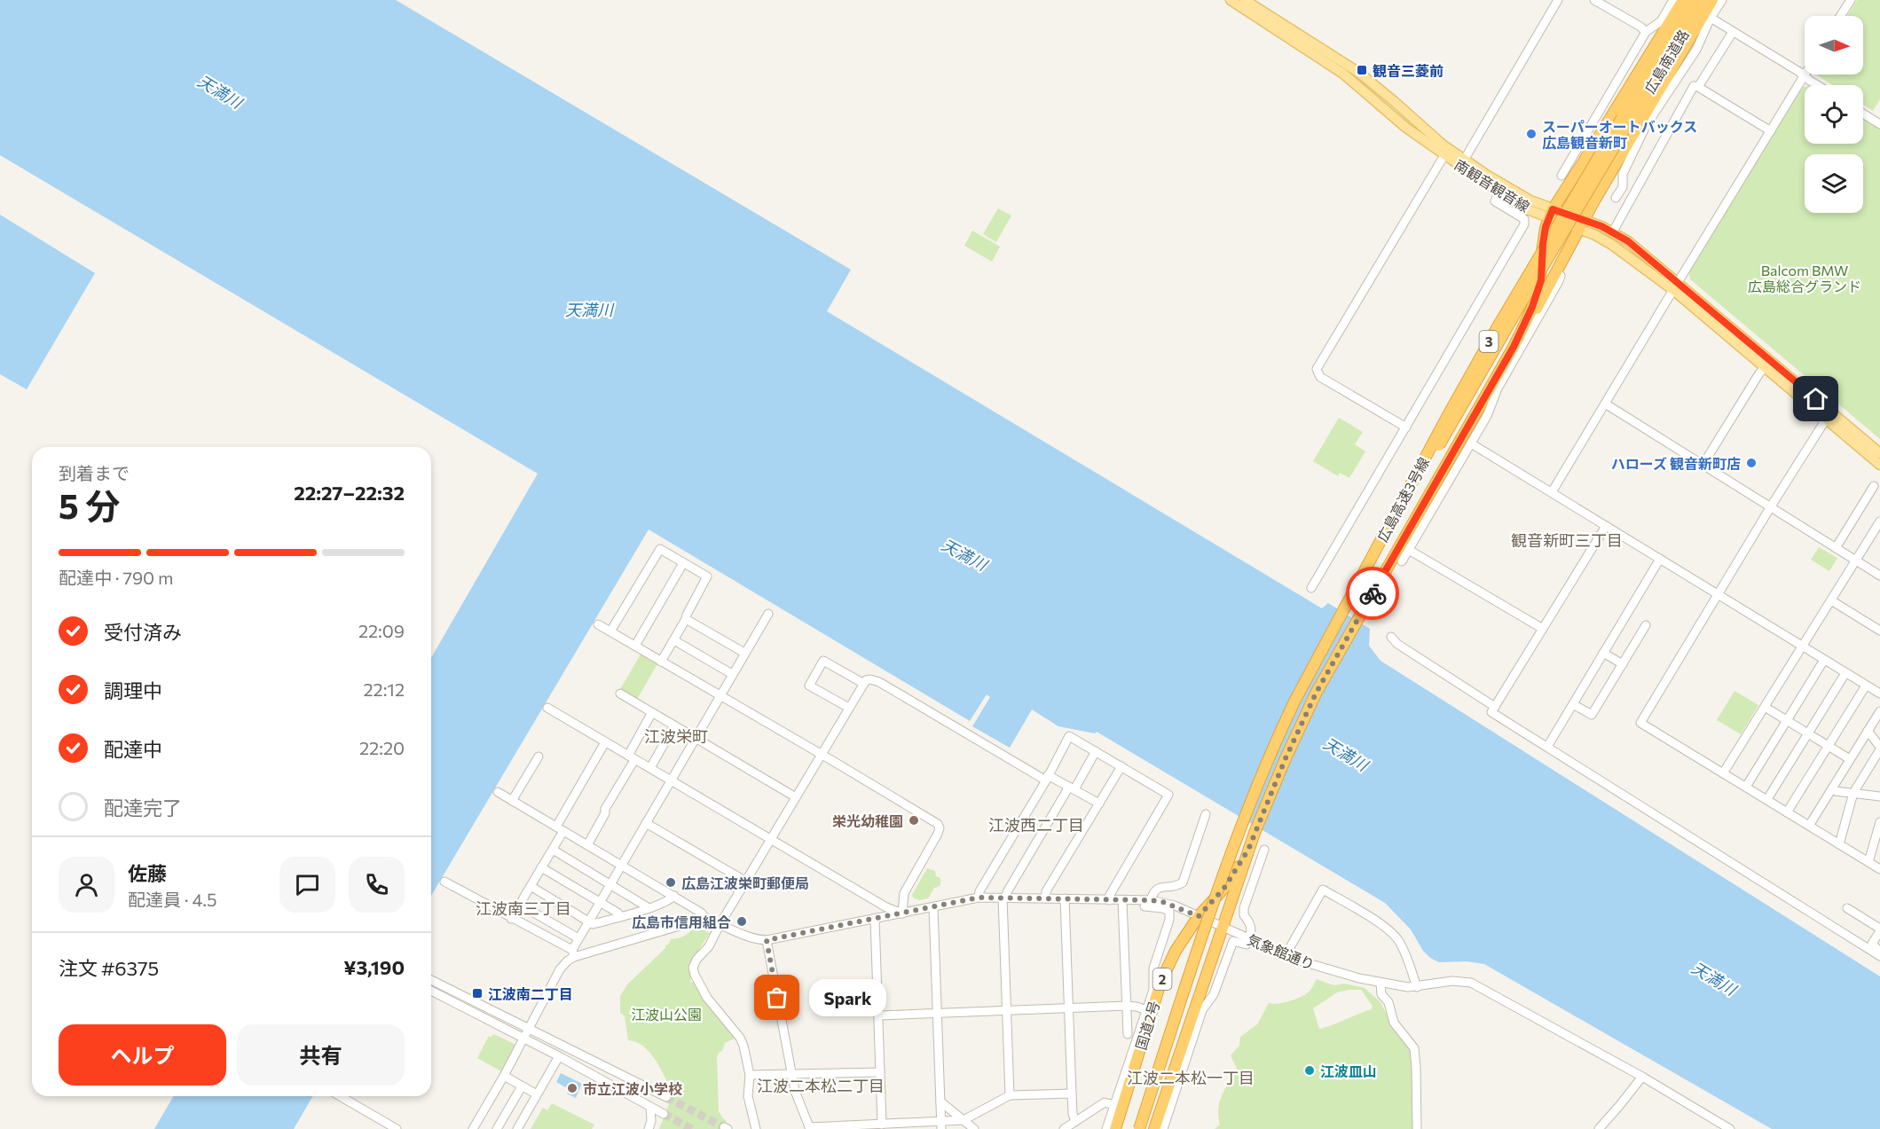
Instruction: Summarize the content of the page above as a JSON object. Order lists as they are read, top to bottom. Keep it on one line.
{"streets":{"highway":["広島南道路","3","広島高速3号線","2","国道2号"],"main road":["南観音観音線"],"street":["気象館通り"]},"crossings":[["広島南道路","広島高速3号線"],["南観音観音線","2"],["南観音観音線","国道2号"],["気象館通り","国道2号"],["2","国道2号"]],"districts":["観音新町三丁目","江波栄町","江波西二丁目","江波南三丁目","江波二本松一丁目","江波二本松二丁目"],"water":["天満川"],"parks":["Balcom BMW 広島総合グランド","江波山公園"],"places":{"transit":["観音三菱前","江波南二丁目"],"other":["スーパーオートバックス 広島観音新町","ハローズ 観音新町店","栄光幼稚園","広島江波栄町郵便局","広島市信用組合","Spark","江波皿山","市立江波小学校"]},"north":"right","page":{"heading":["5 分","到着まで","22:27–22:32"],"panel":["佐藤","配達員 · 4.5","注文 #6375","¥3,190"],"bar":"配達中 · 790 m","list":[["受付済み","22:09"],["調理中","22:12"],["配達中","22:20"],"配達完了"],"bubble":"Spark","buttons":["ヘルプ","共有"]}}
